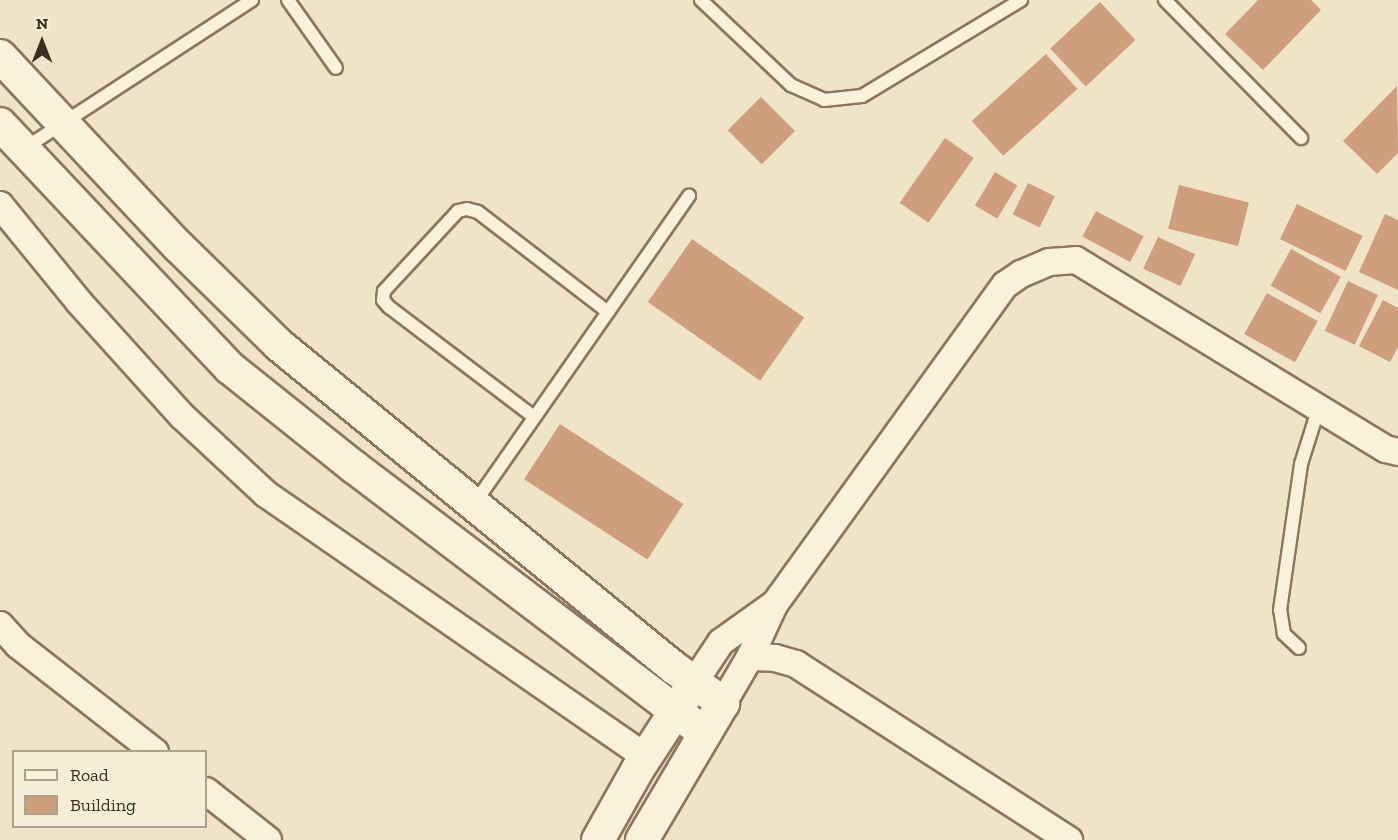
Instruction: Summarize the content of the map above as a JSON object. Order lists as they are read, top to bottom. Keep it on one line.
{"legend":["Road","Building"],"north":"top"}
